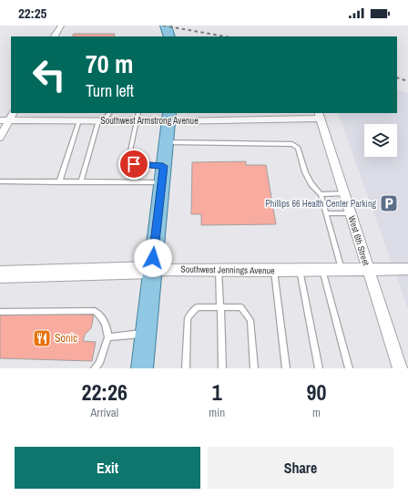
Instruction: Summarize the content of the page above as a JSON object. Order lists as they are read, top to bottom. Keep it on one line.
{"streets":{"street":["Southwest Armstrong Avenue","West 6th Street","Southwest Jennings Avenue"]},"crossings":[["Southwest Armstrong Avenue","West 6th Street"],["West 6th Street","Southwest Jennings Avenue"]],"places":{"parking":["Phillips 66 Health Center Parking"],"restaurant":["Sonic"]},"page":{"status":"22:25","turn":["70 m","Turn left"],"eta":["22:26","Arrival","1","min","90","m"],"buttons":["Exit","Share"]}}
